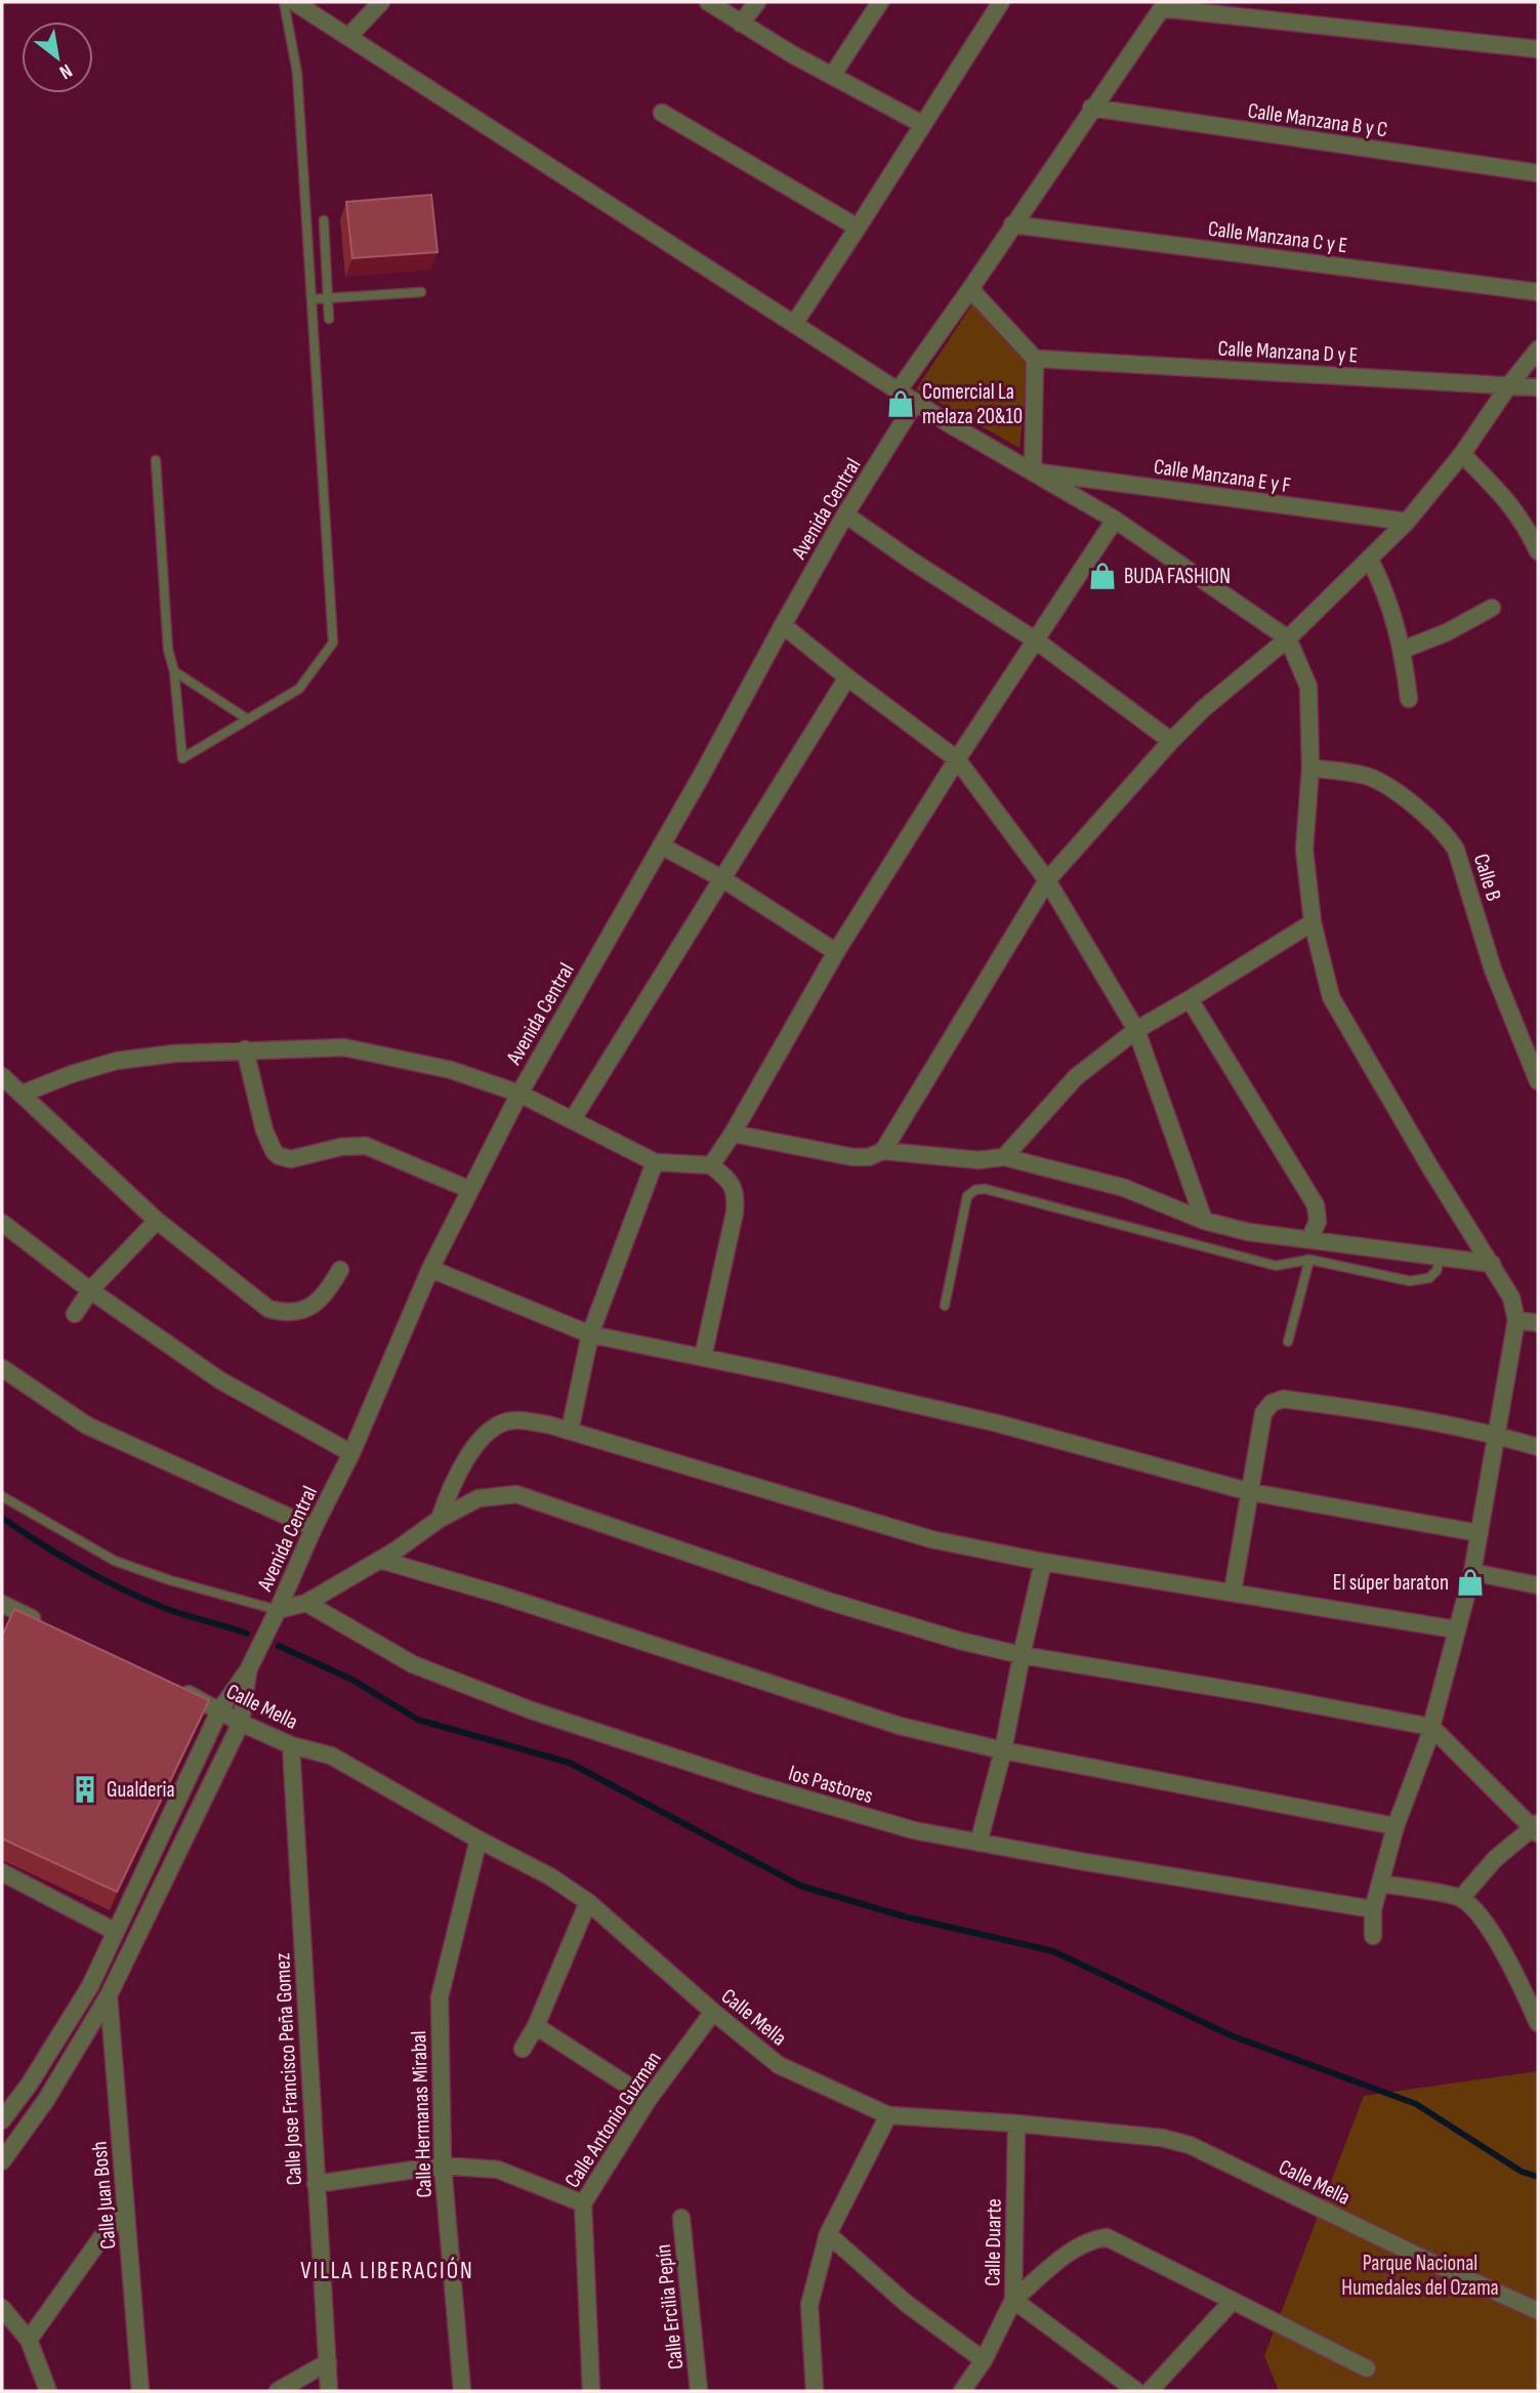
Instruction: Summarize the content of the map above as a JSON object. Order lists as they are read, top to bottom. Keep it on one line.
{"streets":{"street":["Calle Manzana B y C","Calle Manzana C y E","Calle Manzana D y E","Calle Manzana E y F","Avenida Central","Calle B","Calle Mella","los Pastores","Calle Jose Francisco Peña Gomez","Calle Hermanas Mirabal","Calle Antonio Guzman","Calle Juan Bosh","Calle Duarte","Calle Ercilia Pepín"]},"crossings":[["Avenida Central","Calle Mella"],["Avenida Central","Calle Juan Bosh"],["Calle Mella","Calle Jose Francisco Peña Gomez"],["Calle Mella","Calle Hermanas Mirabal"],["Calle Mella","Calle Antonio Guzman"],["Calle Mella","Calle Duarte"]],"districts":["VILLA LIBERACIÓN"],"parks":["Parque Nacional Humedales del Ozama"],"places":{"shop":["Comercial La melaza 20&10","BUDA FASHION","El súper baraton"],"building":["Gualderia"]},"north":"bottom right"}
